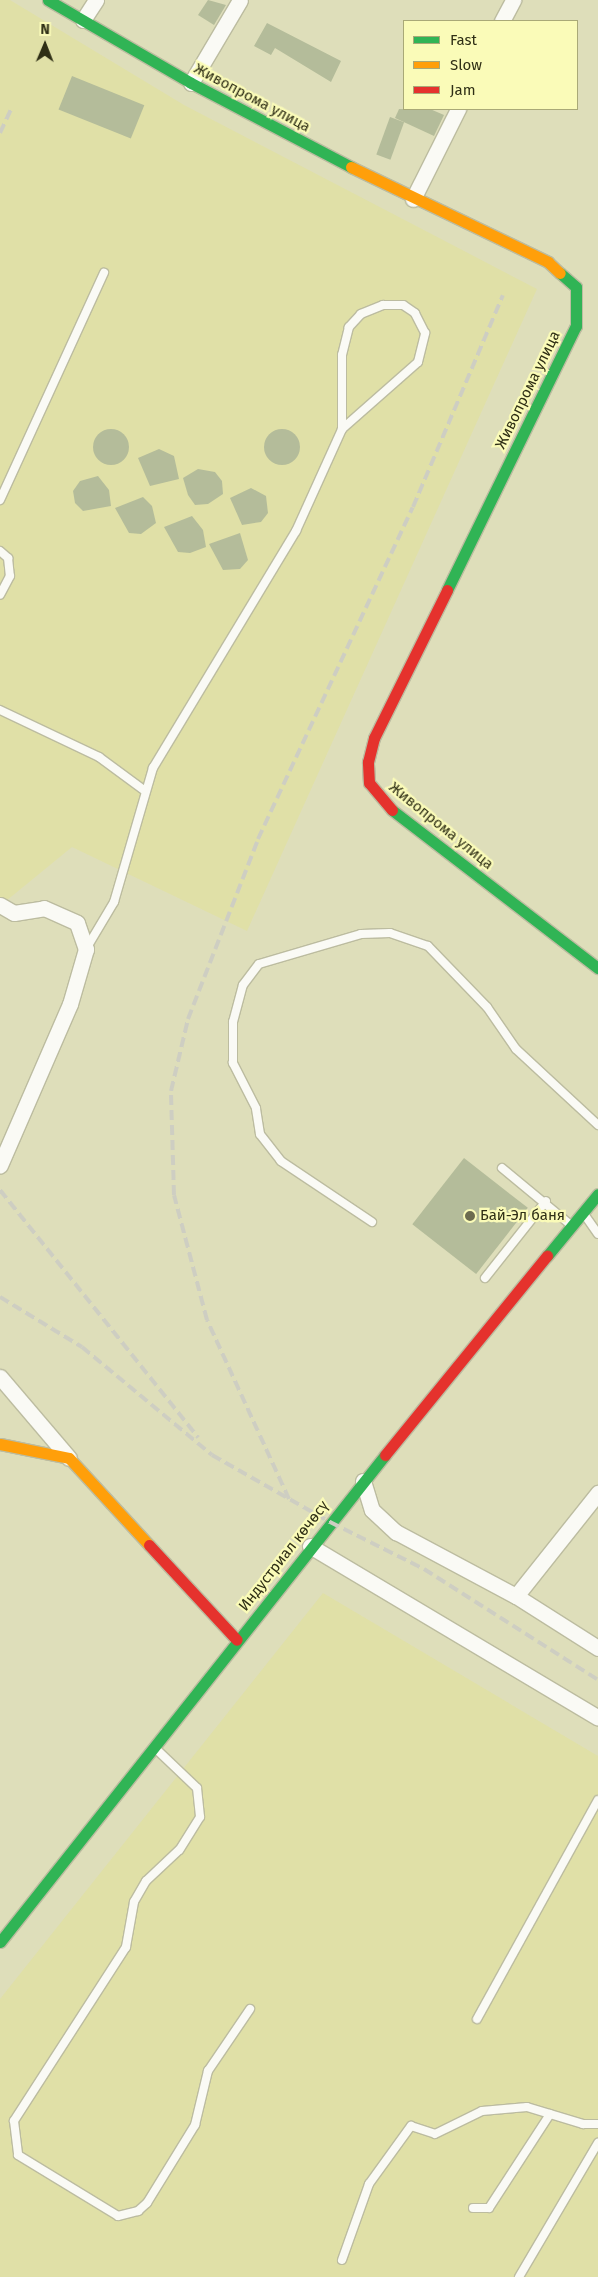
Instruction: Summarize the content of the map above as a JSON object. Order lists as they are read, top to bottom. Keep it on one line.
{"streets":{"street":["Живопрома улица","Индустриал көчөсү"]},"places":["Бай-Эл баня"],"legend":["Fast","Slow","Jam"],"north":"top"}
